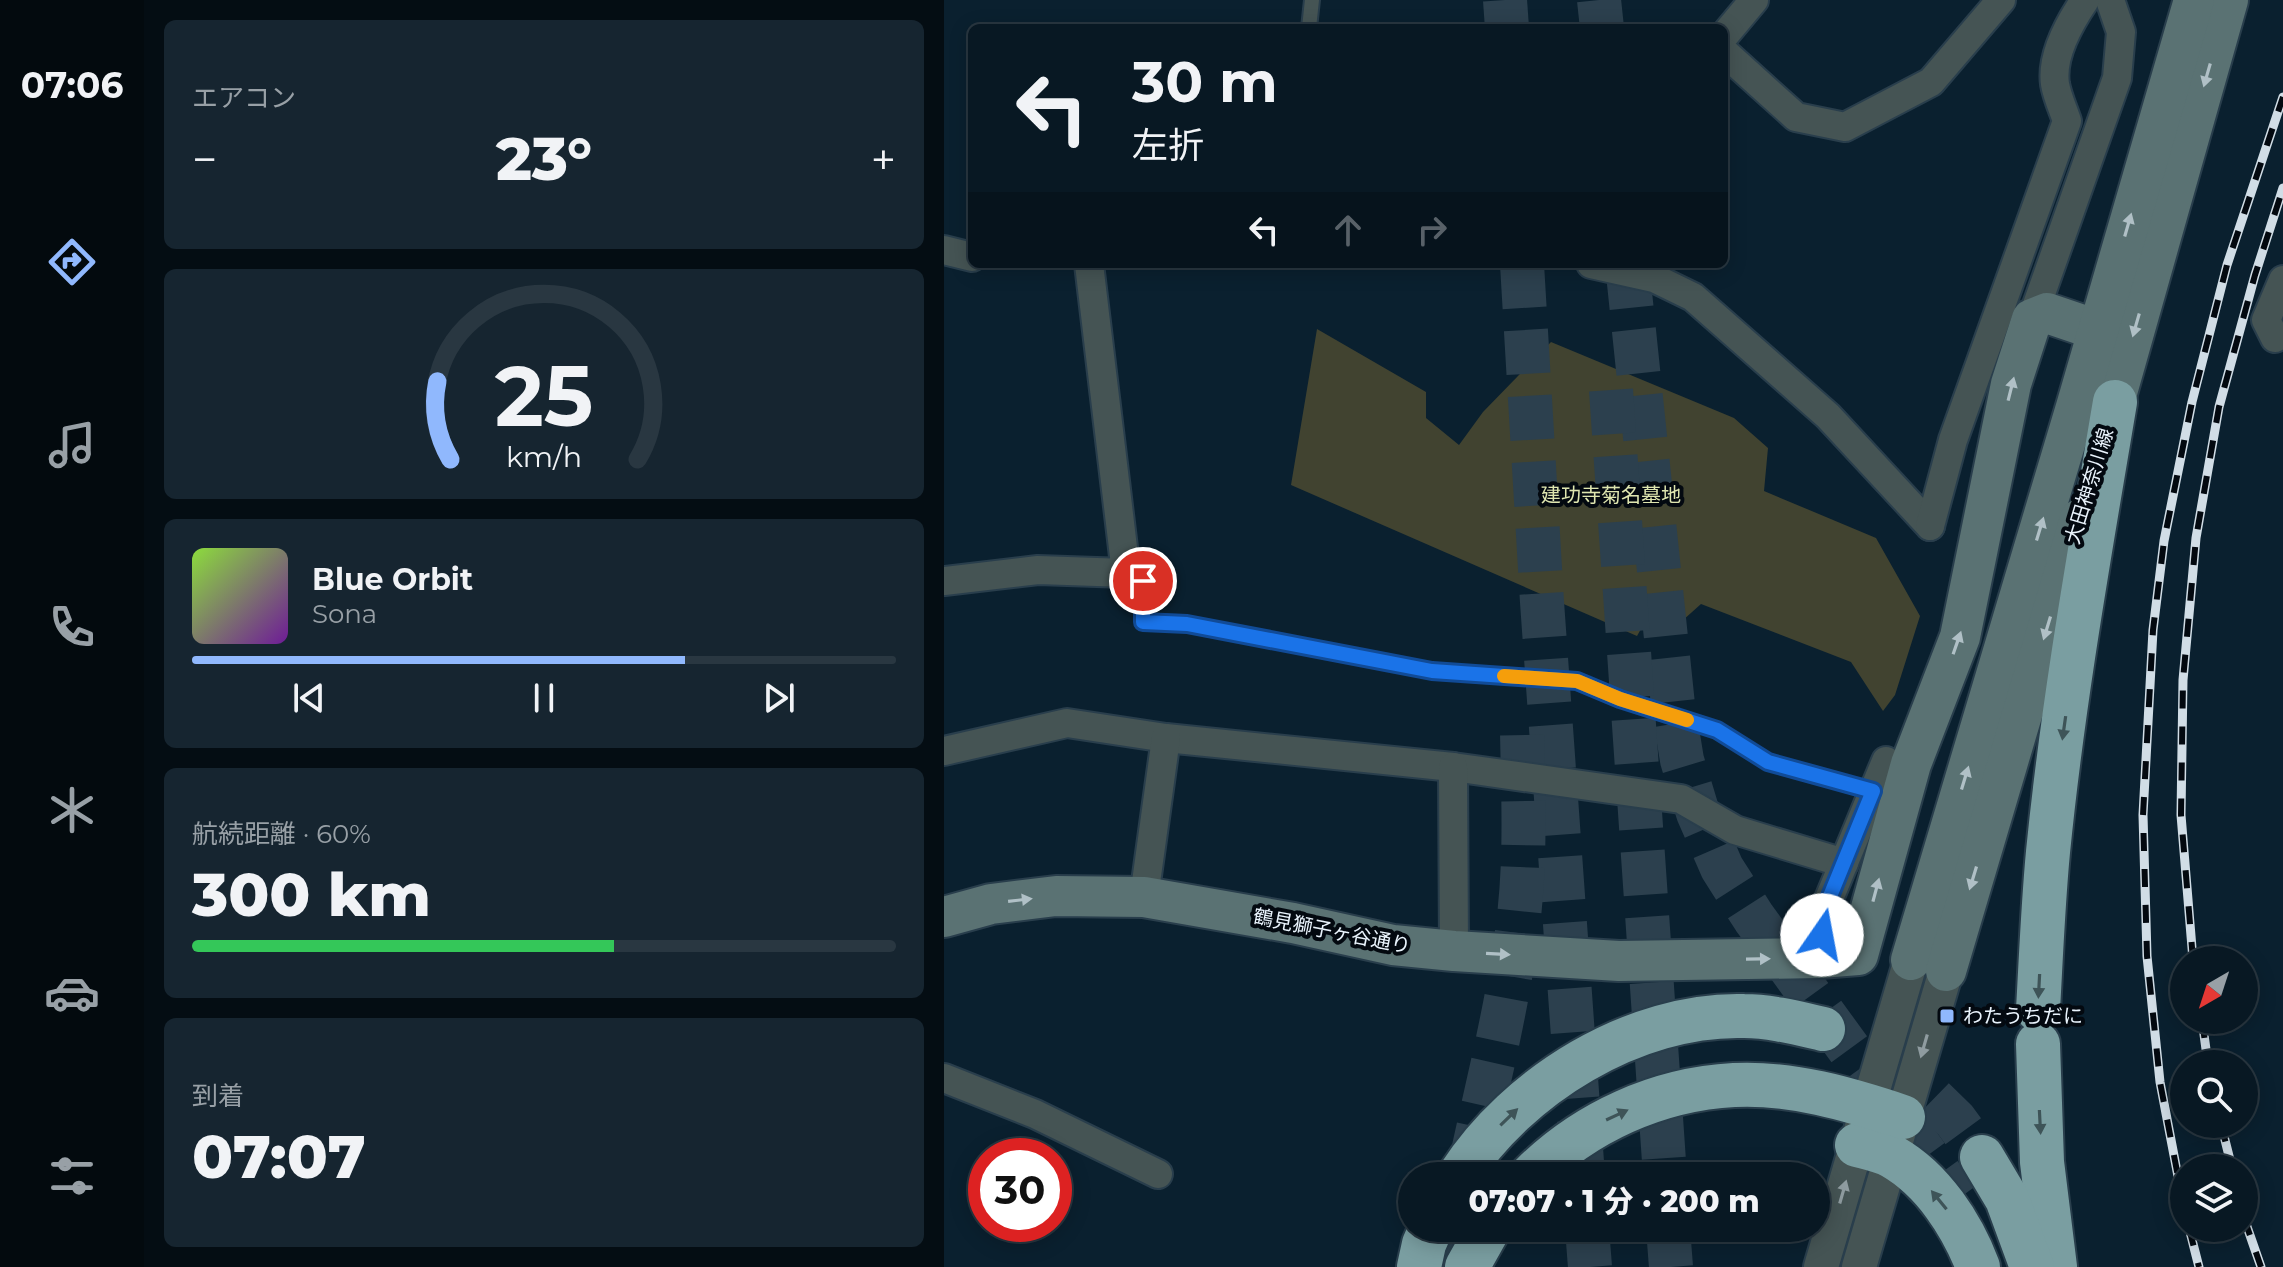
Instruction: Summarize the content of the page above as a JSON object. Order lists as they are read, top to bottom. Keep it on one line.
{"streets":{"main road":["大田神奈川線","鶴見獅子ヶ谷通り"]},"one_way":["鶴見獅子ヶ谷通り"],"parks":["建功寺菊名墓地"],"places":{"transit":["わたうちだに"]},"north":"bottom left","page":{"tabs":"07:06","tile":["エアコン",["航続距離 · 60%","300 km"],["到着","07:07"]],"turn":["30 m","左折"],"heat":["−","23°","+"],"song":["Blue Orbit","Sona"],"limit":"30","trip":"07:07 · 1 分 · 200 m","gauge":["25","km/h"]}}
